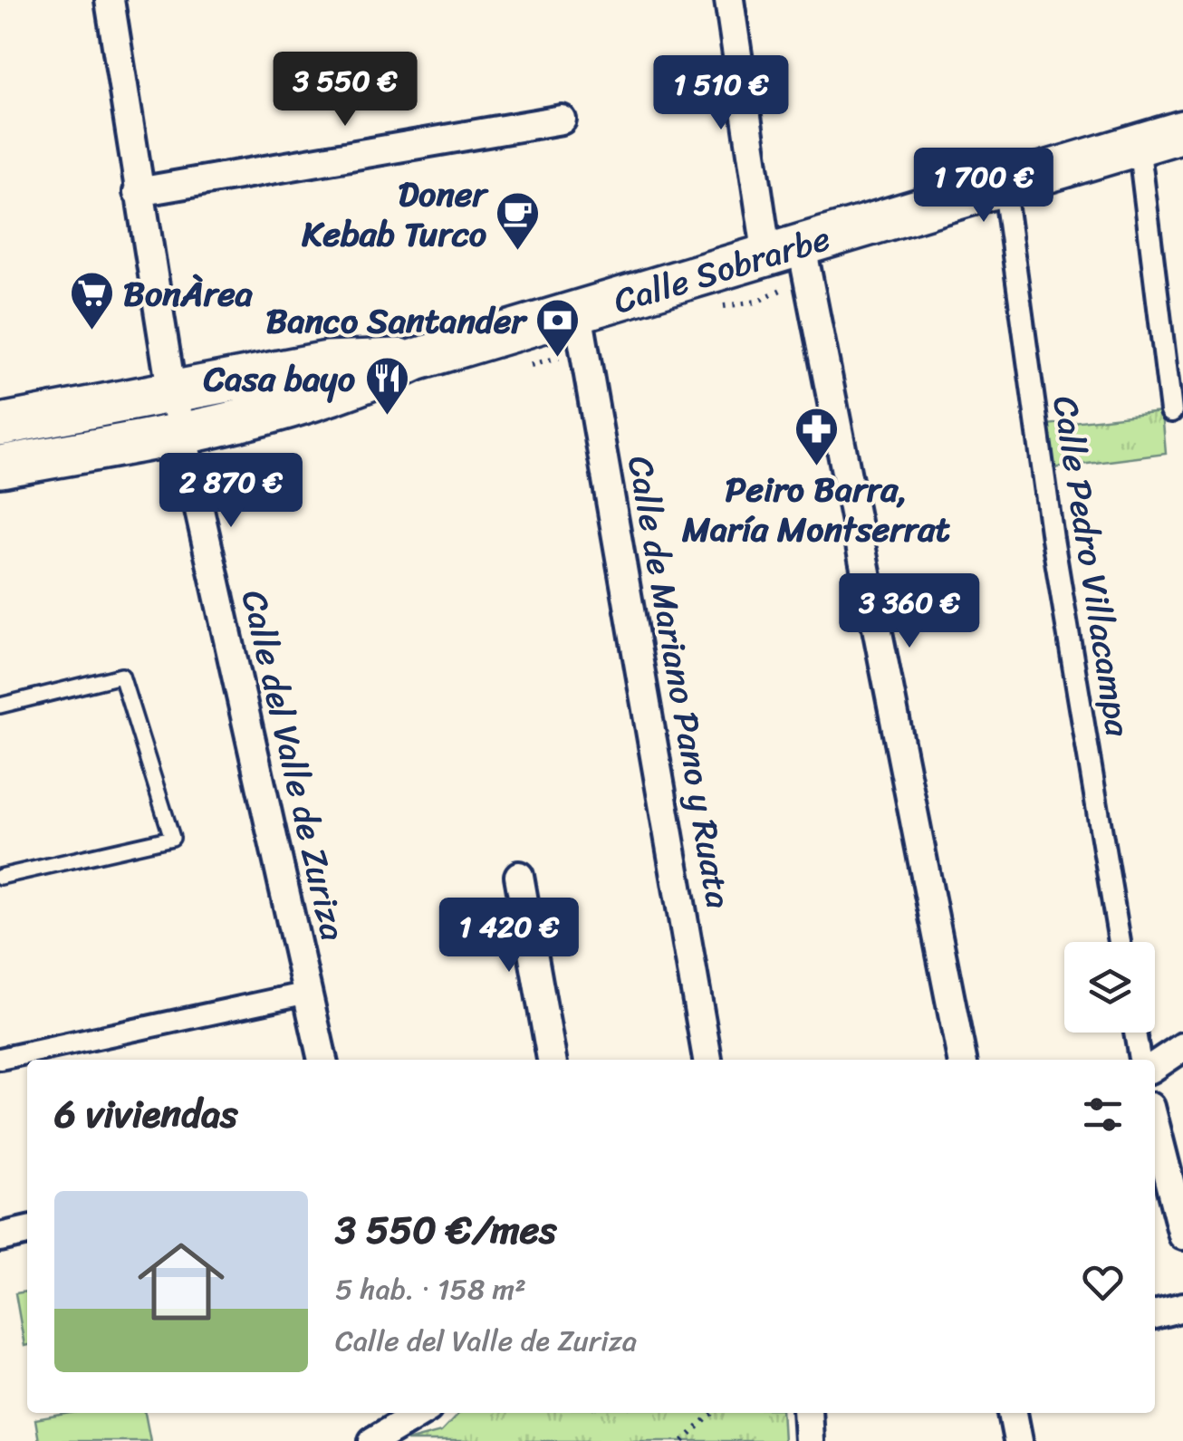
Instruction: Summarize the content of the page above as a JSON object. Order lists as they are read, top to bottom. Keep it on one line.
{"streets":{"main road":["Calle Sobrarbe"],"street":["Calle Pedro Villacampa","Calle de Mariano Pano y Ruata","Calle del Valle de Zuriza"]},"crossings":[["Calle Sobrarbe","Calle Pedro Villacampa"],["Calle Sobrarbe","Calle de Mariano Pano y Ruata"]],"places":{"cafe":["Doner Kebab Turco"],"supermarket":["BonÀrea"],"bank":["Banco Santander"],"restaurant":["Casa bayo"],"pharmacy":["Peiro Barra, María Montserrat"]},"page":{"price":["3 550 €","1 510 €","1 700 €","2 870 €","3 360 €","1 420 €"],"heading":"6 viviendas","list":[{"name":"3 550 €/mes","note":"5 hab. · 158 m² · Calle del Valle de Zuriza"}]}}
